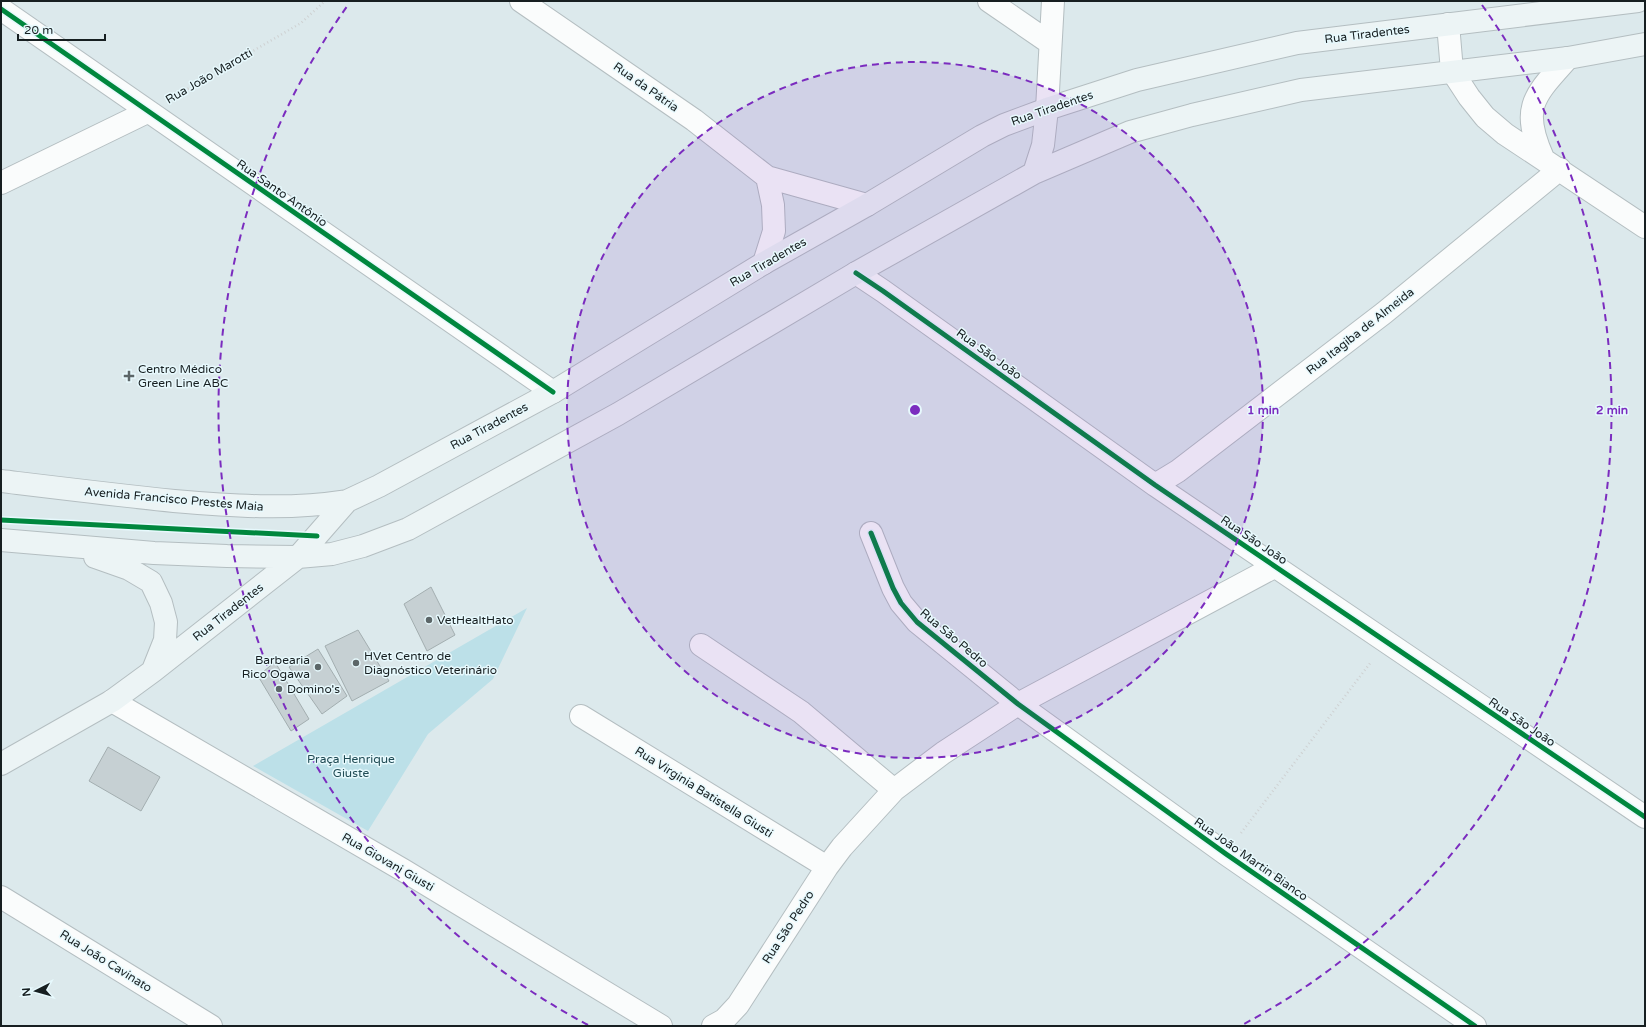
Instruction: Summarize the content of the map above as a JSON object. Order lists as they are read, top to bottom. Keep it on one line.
{"streets":{"main road":["Rua Tiradentes","Avenida Francisco Prestes Maia"],"street":["Rua da Pátria","Rua Santo Antônio","Rua Itagiba de Almeida","Rua São João","Rua São Pedro","Rua Virginia Batistella Giusti","Rua João Martin Bianco","Rua Giovani Giusti","Rua João Cavinato"],"path":["Rua João Marotti"]},"crossings":[["Rua Tiradentes","Rua da Pátria"],["Rua Tiradentes","Rua Santo Antônio"],["Rua Tiradentes","Avenida Francisco Prestes Maia"],["Rua Tiradentes","Rua Giovani Giusti"],["Rua João Marotti","Rua Santo Antônio"],["Rua Itagiba de Almeida","Rua São João"],["Rua São João","Rua São Pedro"],["Rua São Pedro","Rua Virginia Batistella Giusti"],["Rua São Pedro","Rua João Martin Bianco"]],"parks":["Praça Henrique Giuste"],"places":{"health":["Centro Médico Green Line ABC"],"other":["VetHealtHato","HVet Centro de Diagnóstico Veterinário","Barbearia Rico Ogawa","Domino's"]},"scale_bar":"20 m","north":"left","rings":["1 min","2 min"]}
